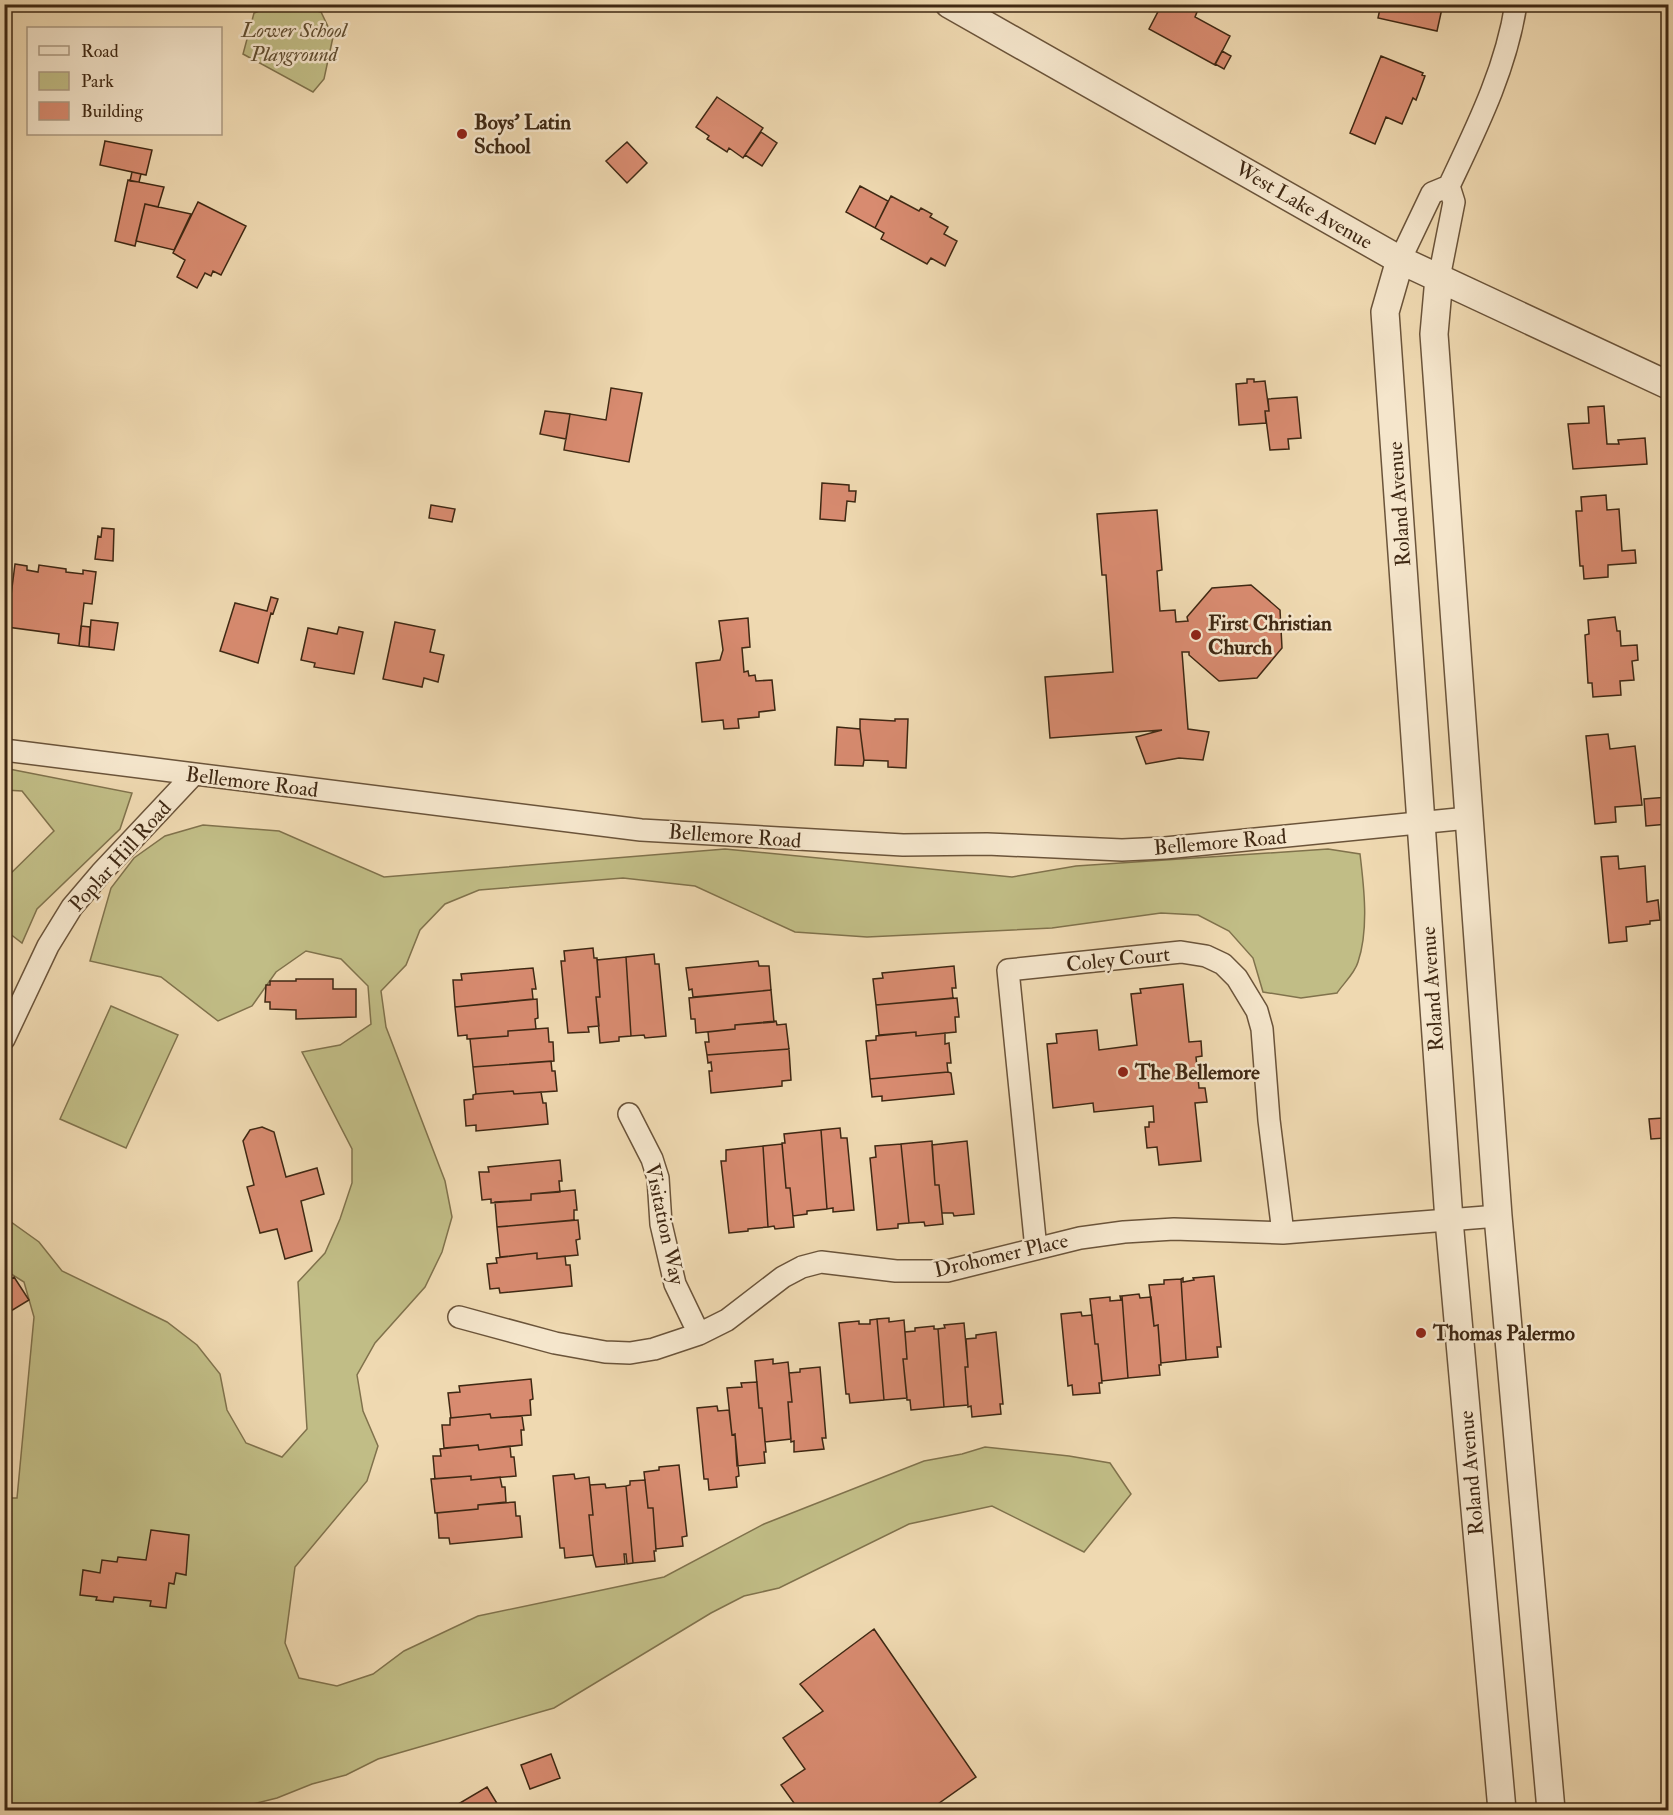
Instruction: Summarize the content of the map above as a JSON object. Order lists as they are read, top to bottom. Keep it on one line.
{"streets":{"street":["West Lake Avenue","Roland Avenue","Bellemore Road","Poplar Hill Road","Coley Court","Visitation Way","Drohomer Place"]},"crossings":[["West Lake Avenue","Roland Avenue"],["Roland Avenue","Bellemore Road"],["Roland Avenue","Drohomer Place"],["Bellemore Road","Poplar Hill Road"],["Coley Court","Drohomer Place"],["Visitation Way","Drohomer Place"]],"parks":["Lower School Playground"],"places":["Boys’ Latin School","First Christian Church","The Bellemore","Thomas Palermo"],"legend":["Road","Park","Building"]}
